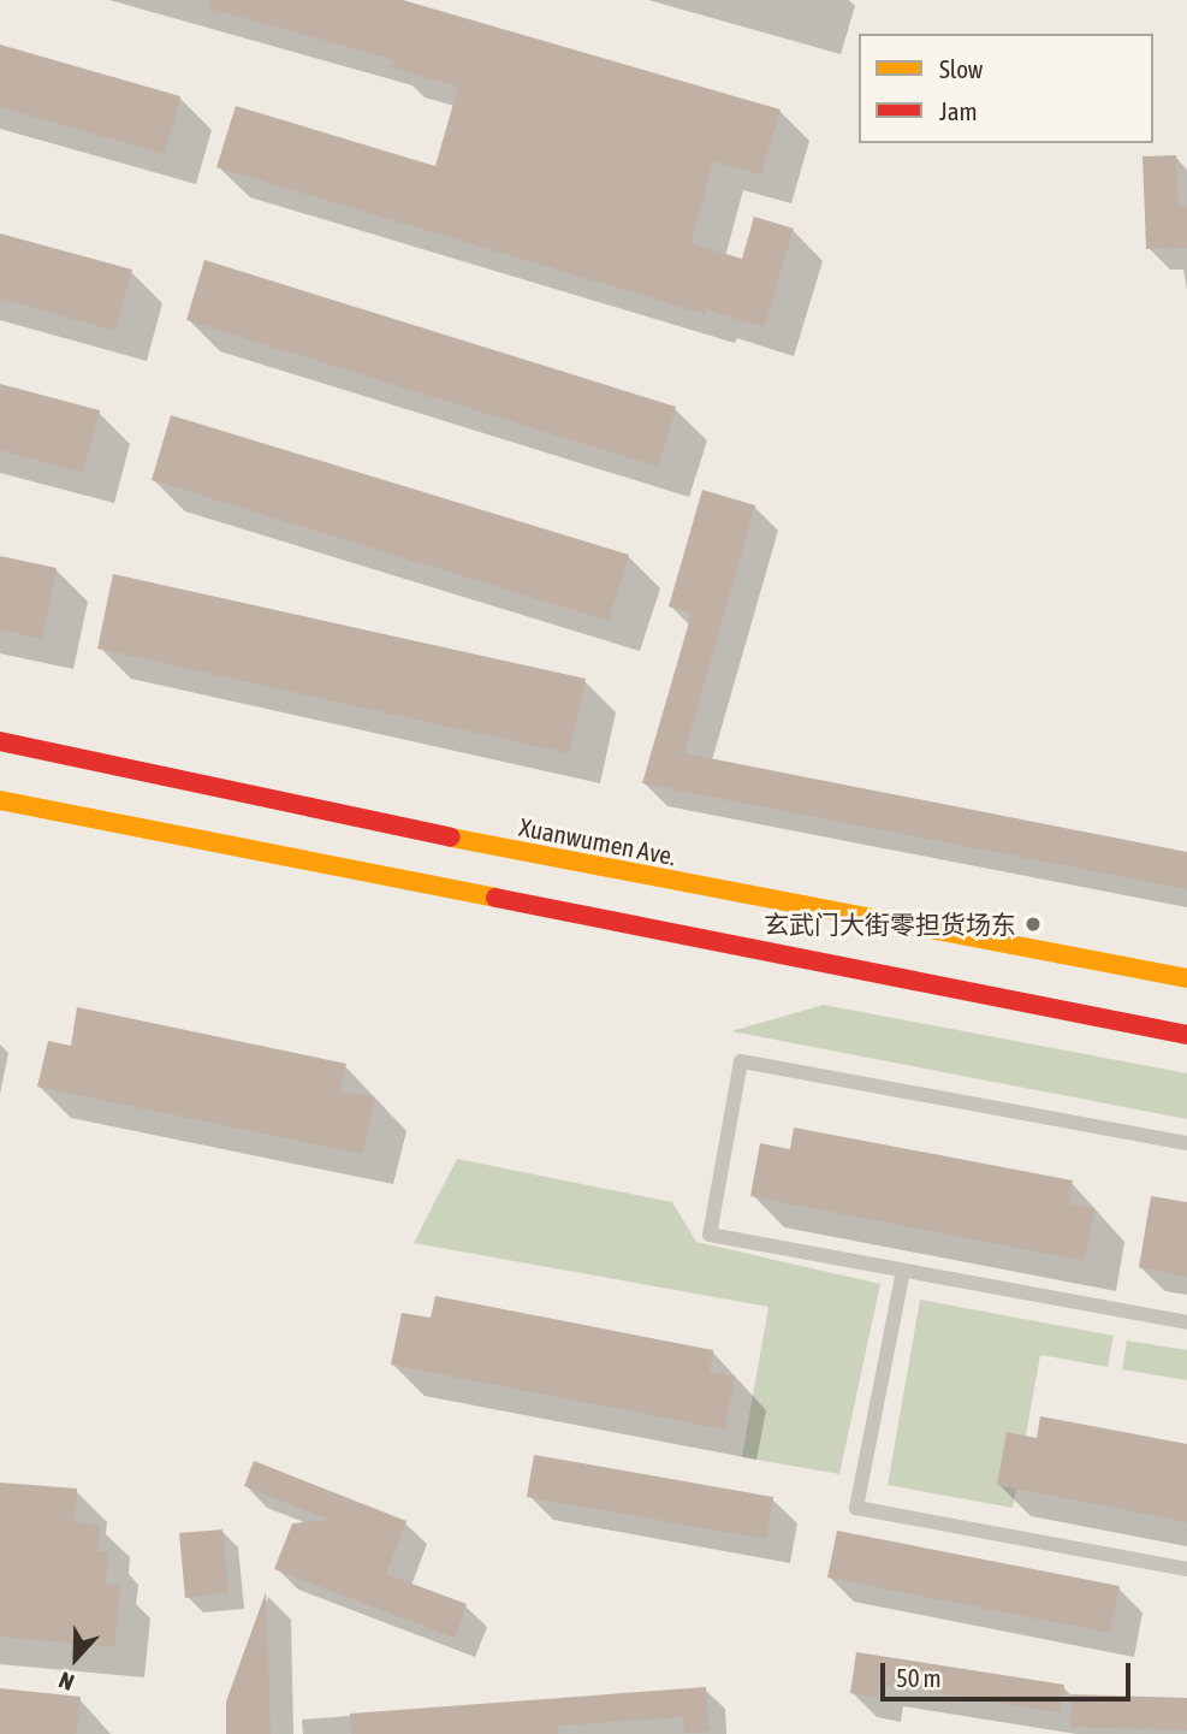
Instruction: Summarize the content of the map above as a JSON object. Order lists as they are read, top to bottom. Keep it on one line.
{"streets":{"main road":["Xuanwumen Ave."]},"places":["玄武门大街零担货场东"],"legend":["Slow","Jam"],"scale_bar":"50 m","north":"bottom"}
